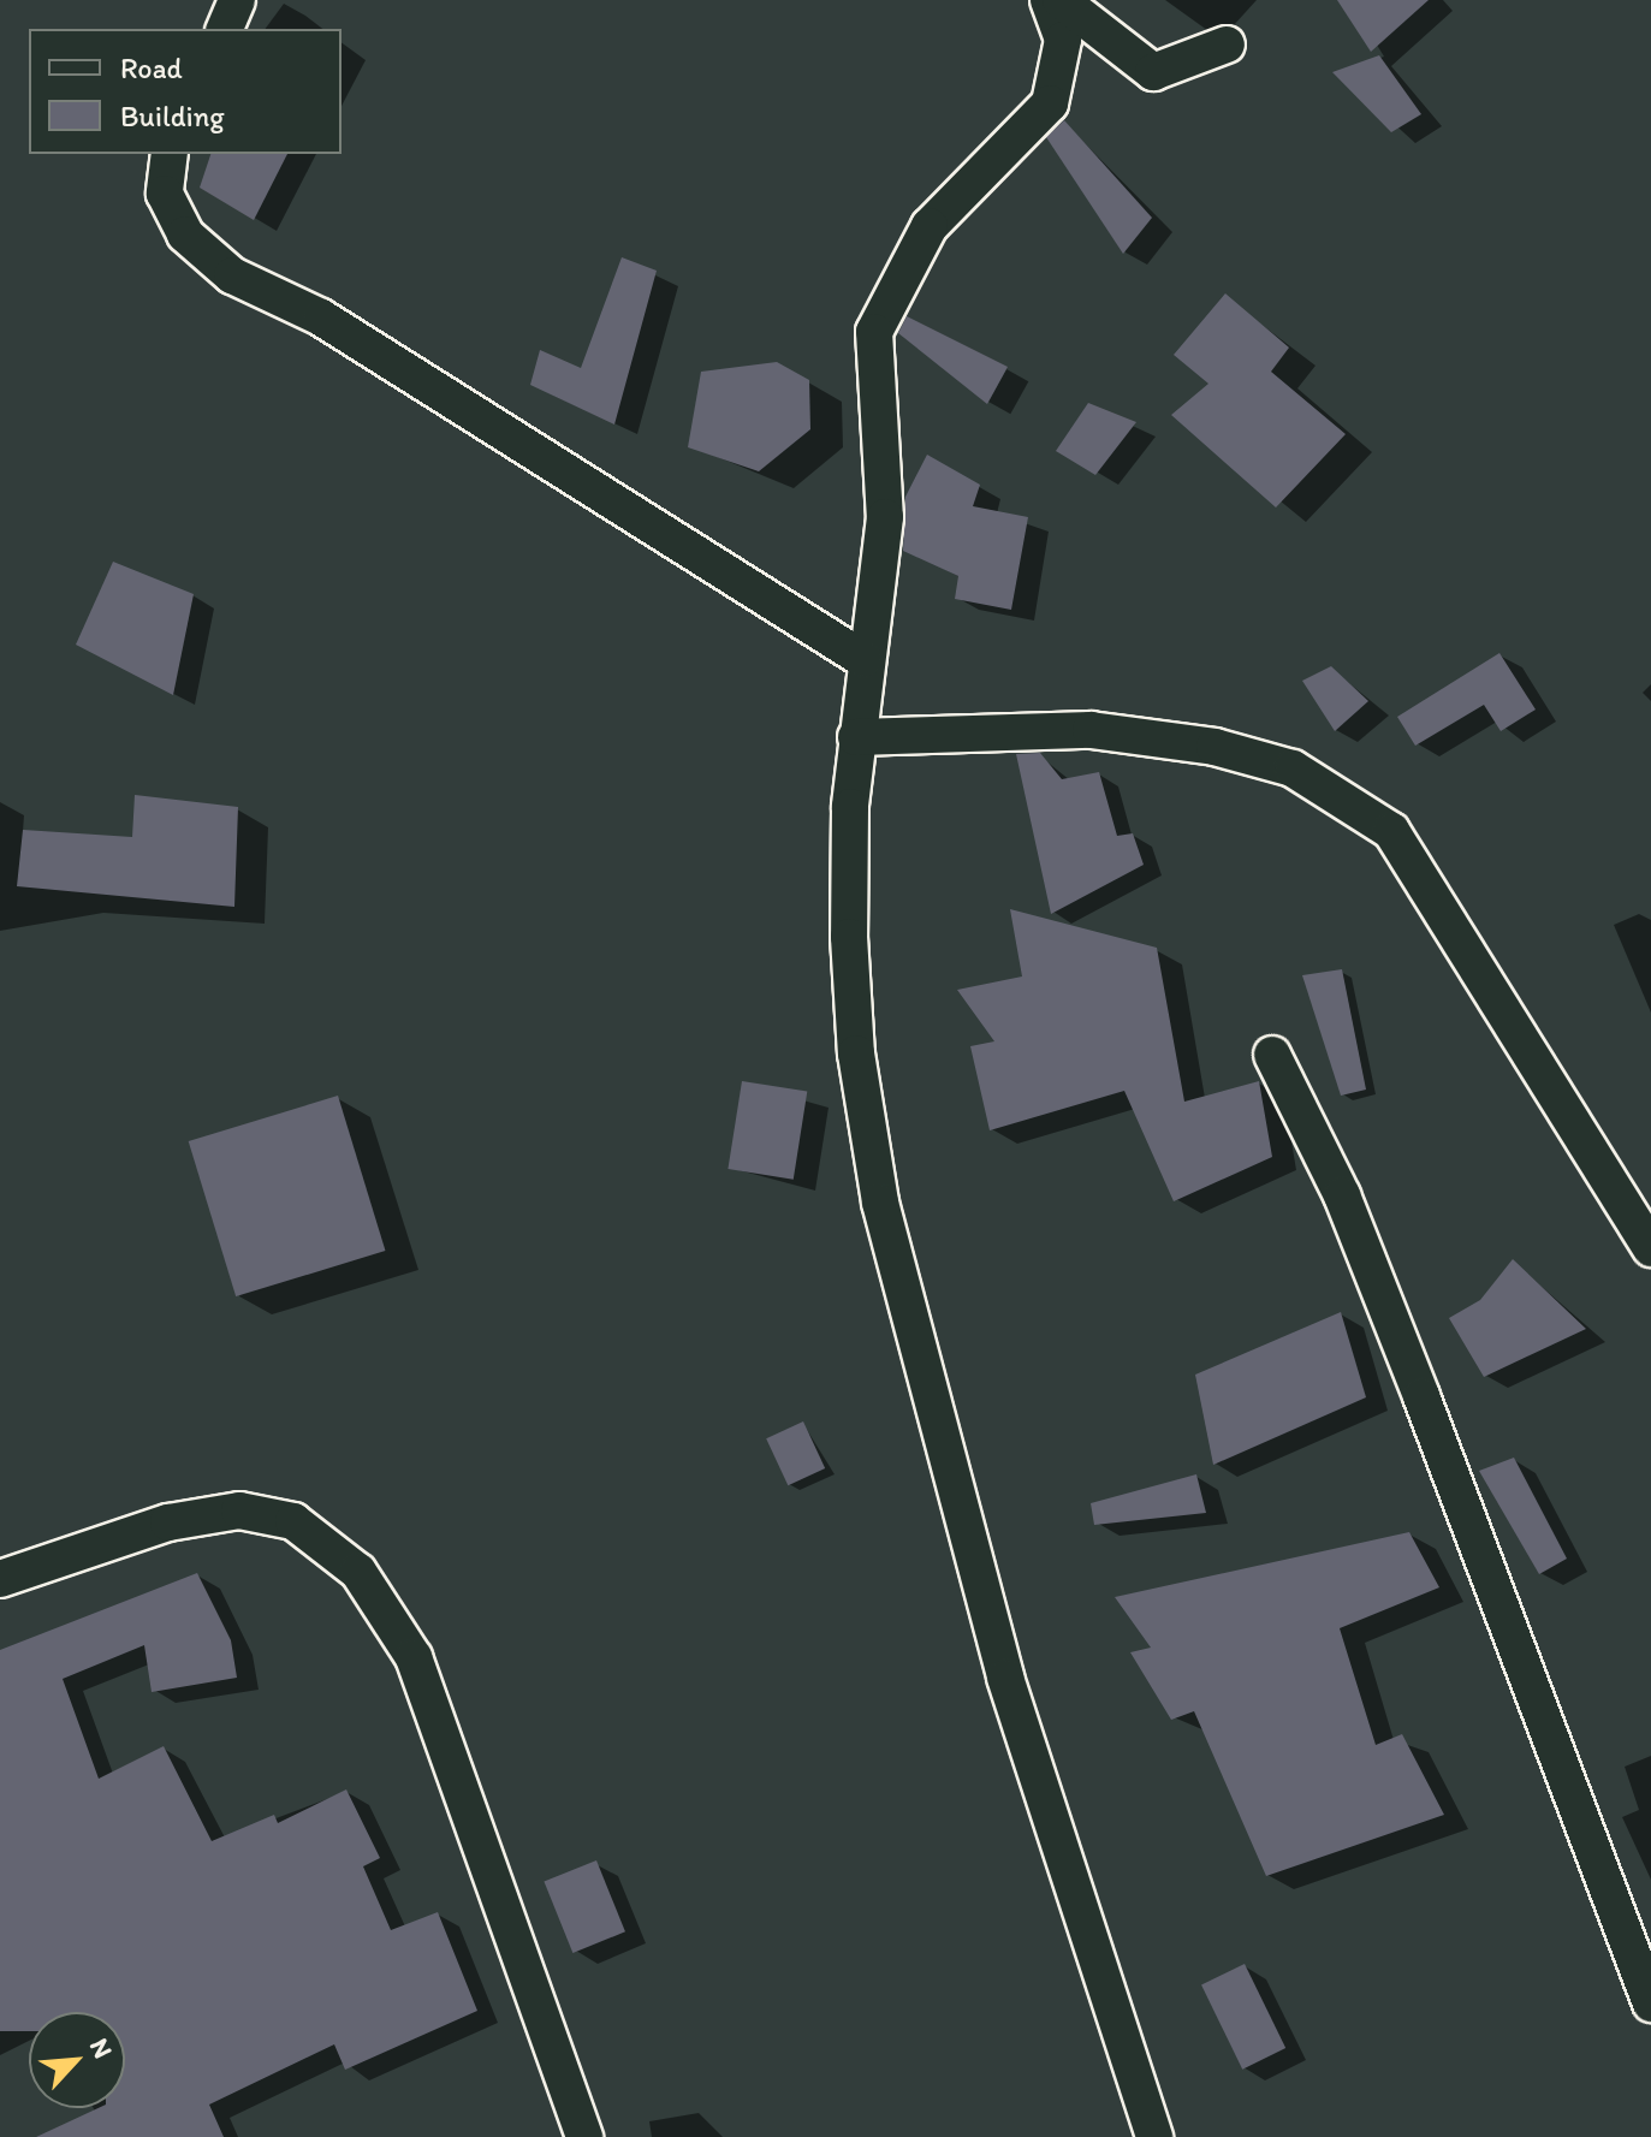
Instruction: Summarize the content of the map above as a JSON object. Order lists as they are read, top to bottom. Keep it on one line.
{"legend":["Road","Building"],"north":"top right"}
